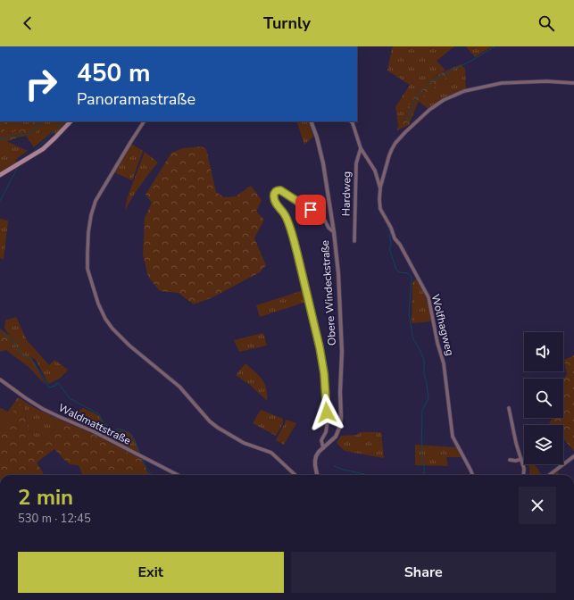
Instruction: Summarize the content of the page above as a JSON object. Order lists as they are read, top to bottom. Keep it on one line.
{"streets":{"street":["Hardweg","Obere Windeckstraße","Wolfhagweg","Waldmattstraße"]},"crossings":[["Hardweg","Wolfhagweg"]],"page":{"header":"Turnly","turn":["450 m","Panoramastraße"],"heading":["2 min","530 m · 12:45"],"buttons":["Exit","Share"]}}
